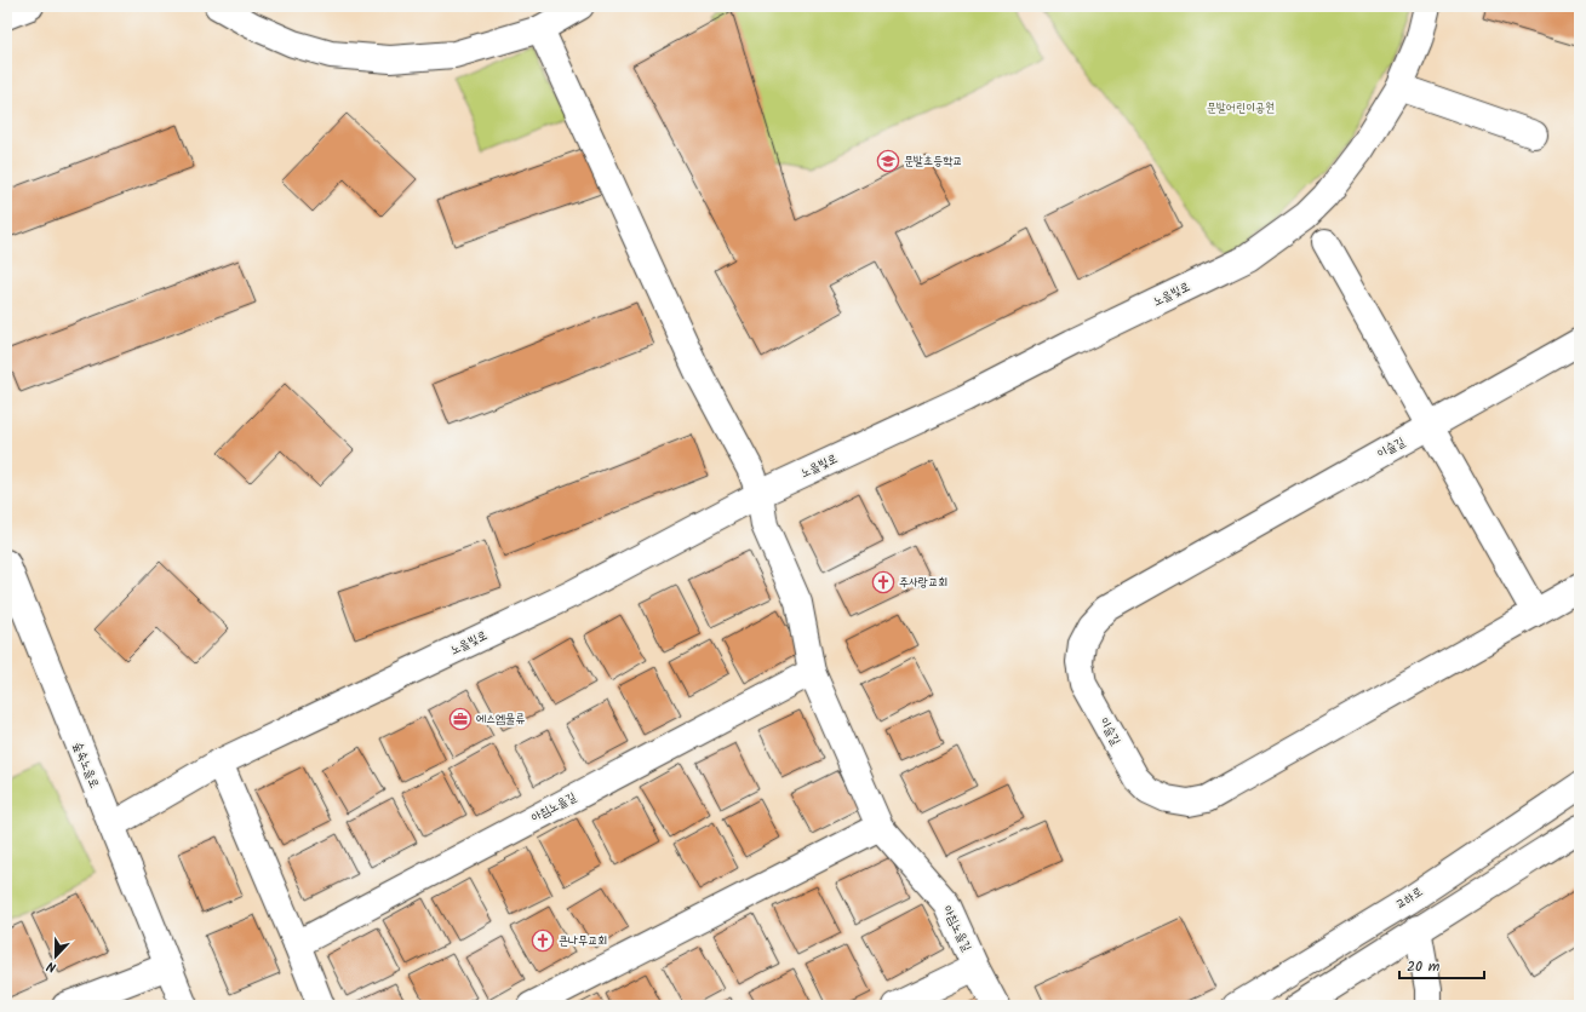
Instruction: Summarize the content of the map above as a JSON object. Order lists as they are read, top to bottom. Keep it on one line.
{"streets":{"street":["노을빛로","이슬길","숲속노을로","아침노을길","교하로"]},"crossings":[["노을빛로","숲속노을로"],["노을빛로","아침노을길"]],"parks":["문발어린이공원"],"places":{"school or university":["문발초등학교"],"church":["주사랑교회","큰나무교회"],"office":["에스엠물류"]},"scale_bar":"20 m","north":"bottom"}
